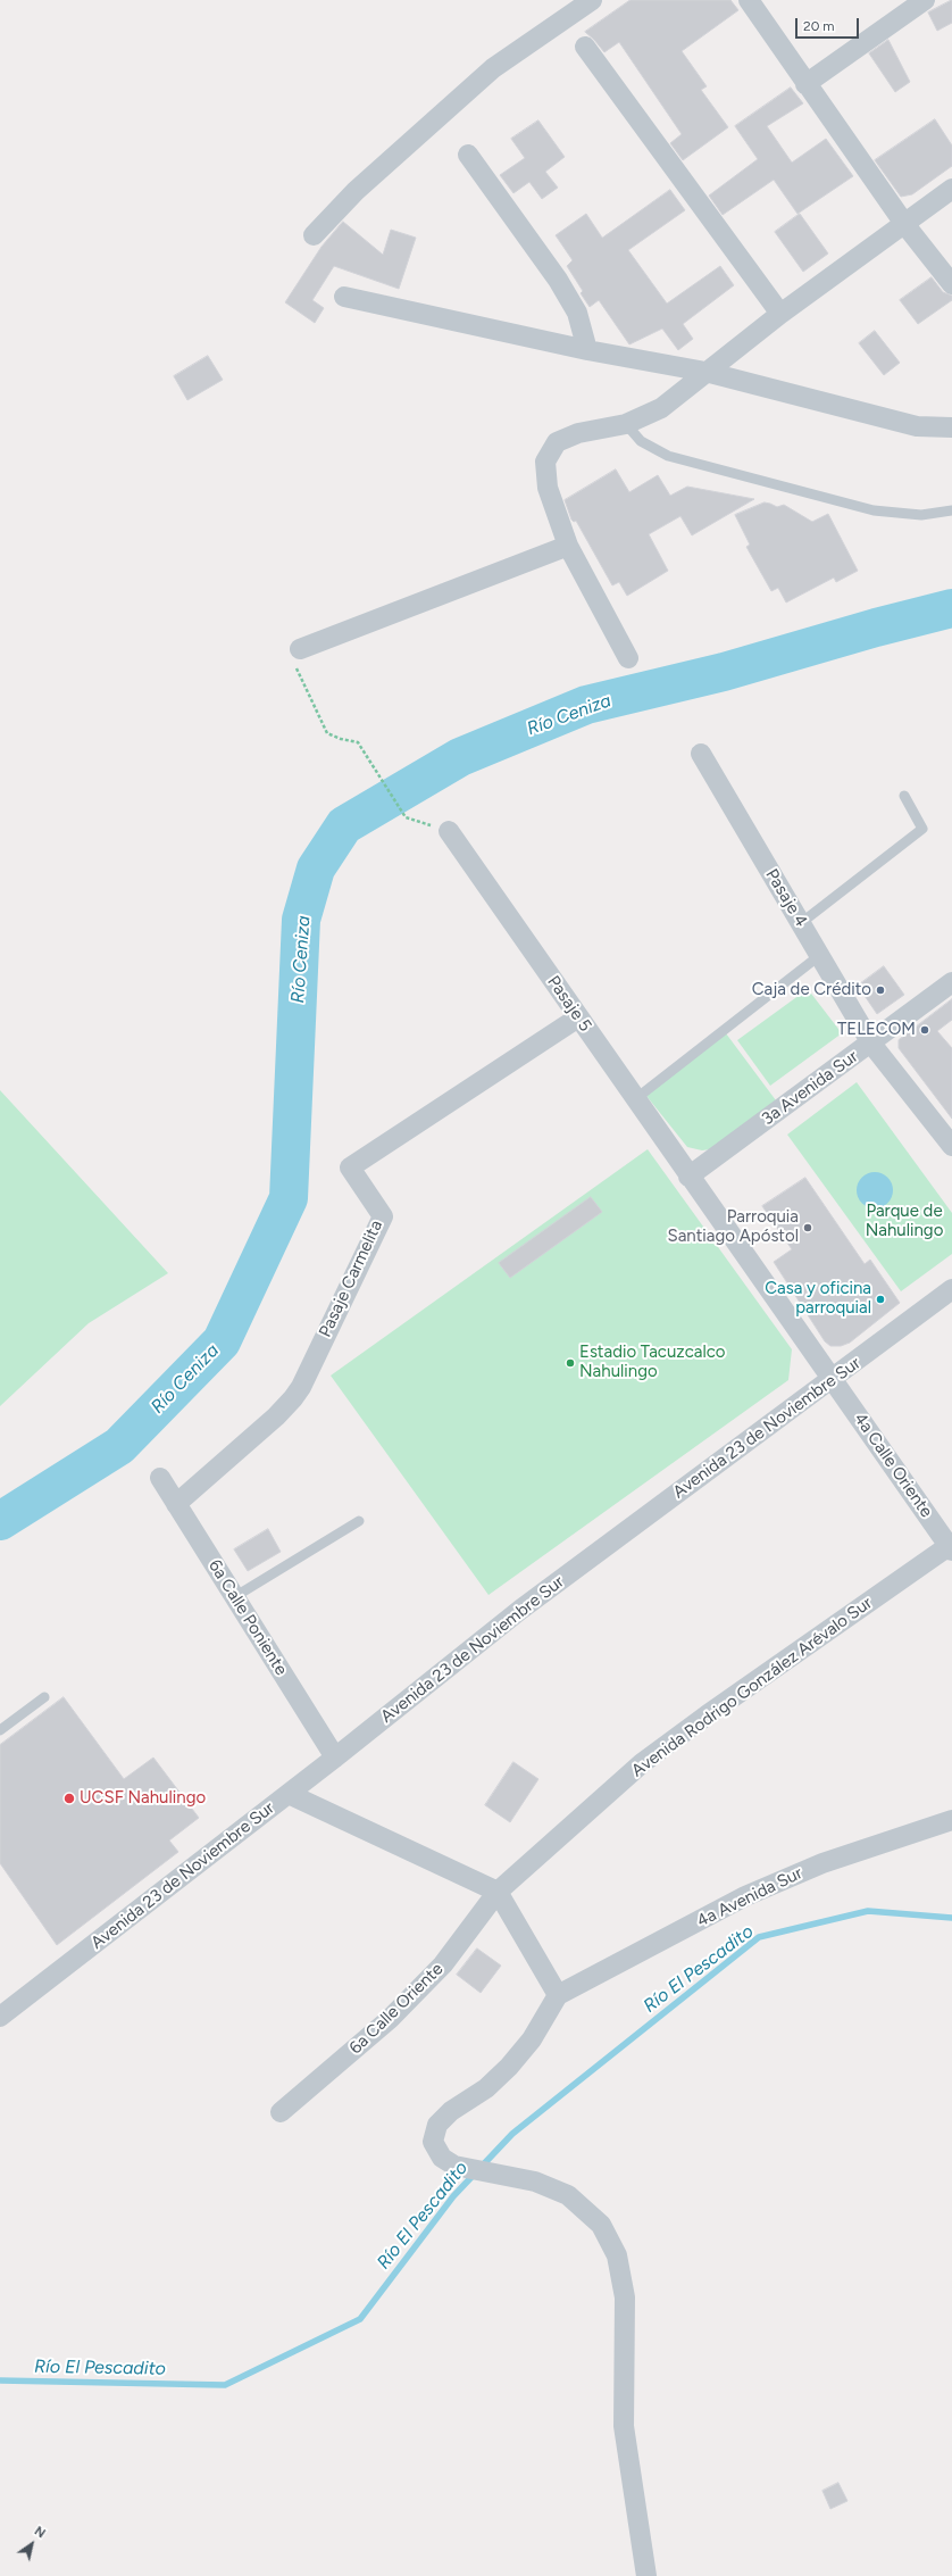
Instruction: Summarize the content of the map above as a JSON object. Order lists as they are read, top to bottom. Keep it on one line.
{"streets":{"street":["Pasaje 4","Pasaje 5","3a Avenida Sur","Pasaje Carmelita","Avenida 23 de Noviembre Sur","4a Calle Oriente","6a Calle Poniente","Avenida Rodrigo González Arévalo Sur","4a Avenida Sur","6a Calle Oriente"]},"crossings":[["Pasaje 4","3a Avenida Sur"],["Pasaje 5","3a Avenida Sur"],["Pasaje 5","Pasaje Carmelita"],["Pasaje 5","4a Calle Oriente"],["3a Avenida Sur","4a Calle Oriente"],["Pasaje Carmelita","6a Calle Poniente"],["Avenida 23 de Noviembre Sur","4a Calle Oriente"],["Avenida 23 de Noviembre Sur","6a Calle Poniente"],["4a Calle Oriente","Avenida Rodrigo González Arévalo Sur"],["Avenida Rodrigo González Arévalo Sur","6a Calle Oriente"]],"water":["Río Ceniza","Río El Pescadito"],"parks":["Parque de Nahulingo"],"places":["Caja de Crédito","TELECOM","Parroquia Santiago Apóstol","Casa y oficina parroquial","Estadio Tacuzcalco Nahulingo","UCSF Nahulingo"],"scale_bar":"20 m","north":"top right"}
